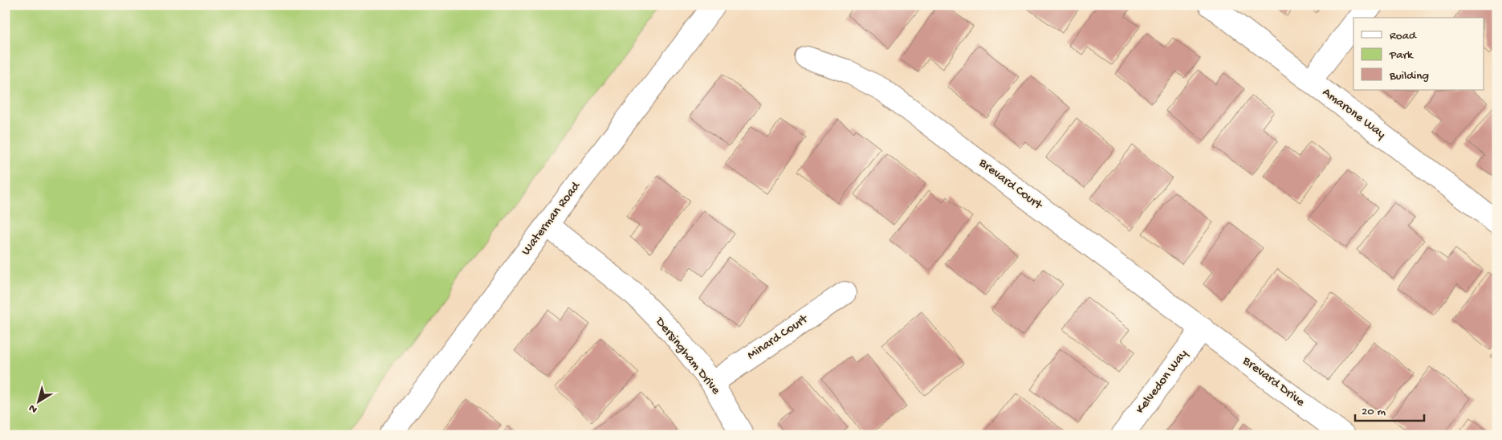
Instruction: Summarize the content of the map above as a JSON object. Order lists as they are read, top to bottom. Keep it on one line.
{"streets":{"street":["Amarone Way","Brevard Court","Waterman Road","Minard Court","Dersingham Drive","Kelvedon Way","Brevard Drive"]},"crossings":[["Brevard Court","Kelvedon Way"],["Brevard Court","Brevard Drive"],["Waterman Road","Dersingham Drive"],["Minard Court","Dersingham Drive"],["Kelvedon Way","Brevard Drive"]],"legend":["Road","Park","Building"],"scale_bar":"20 m","north":"bottom left"}
